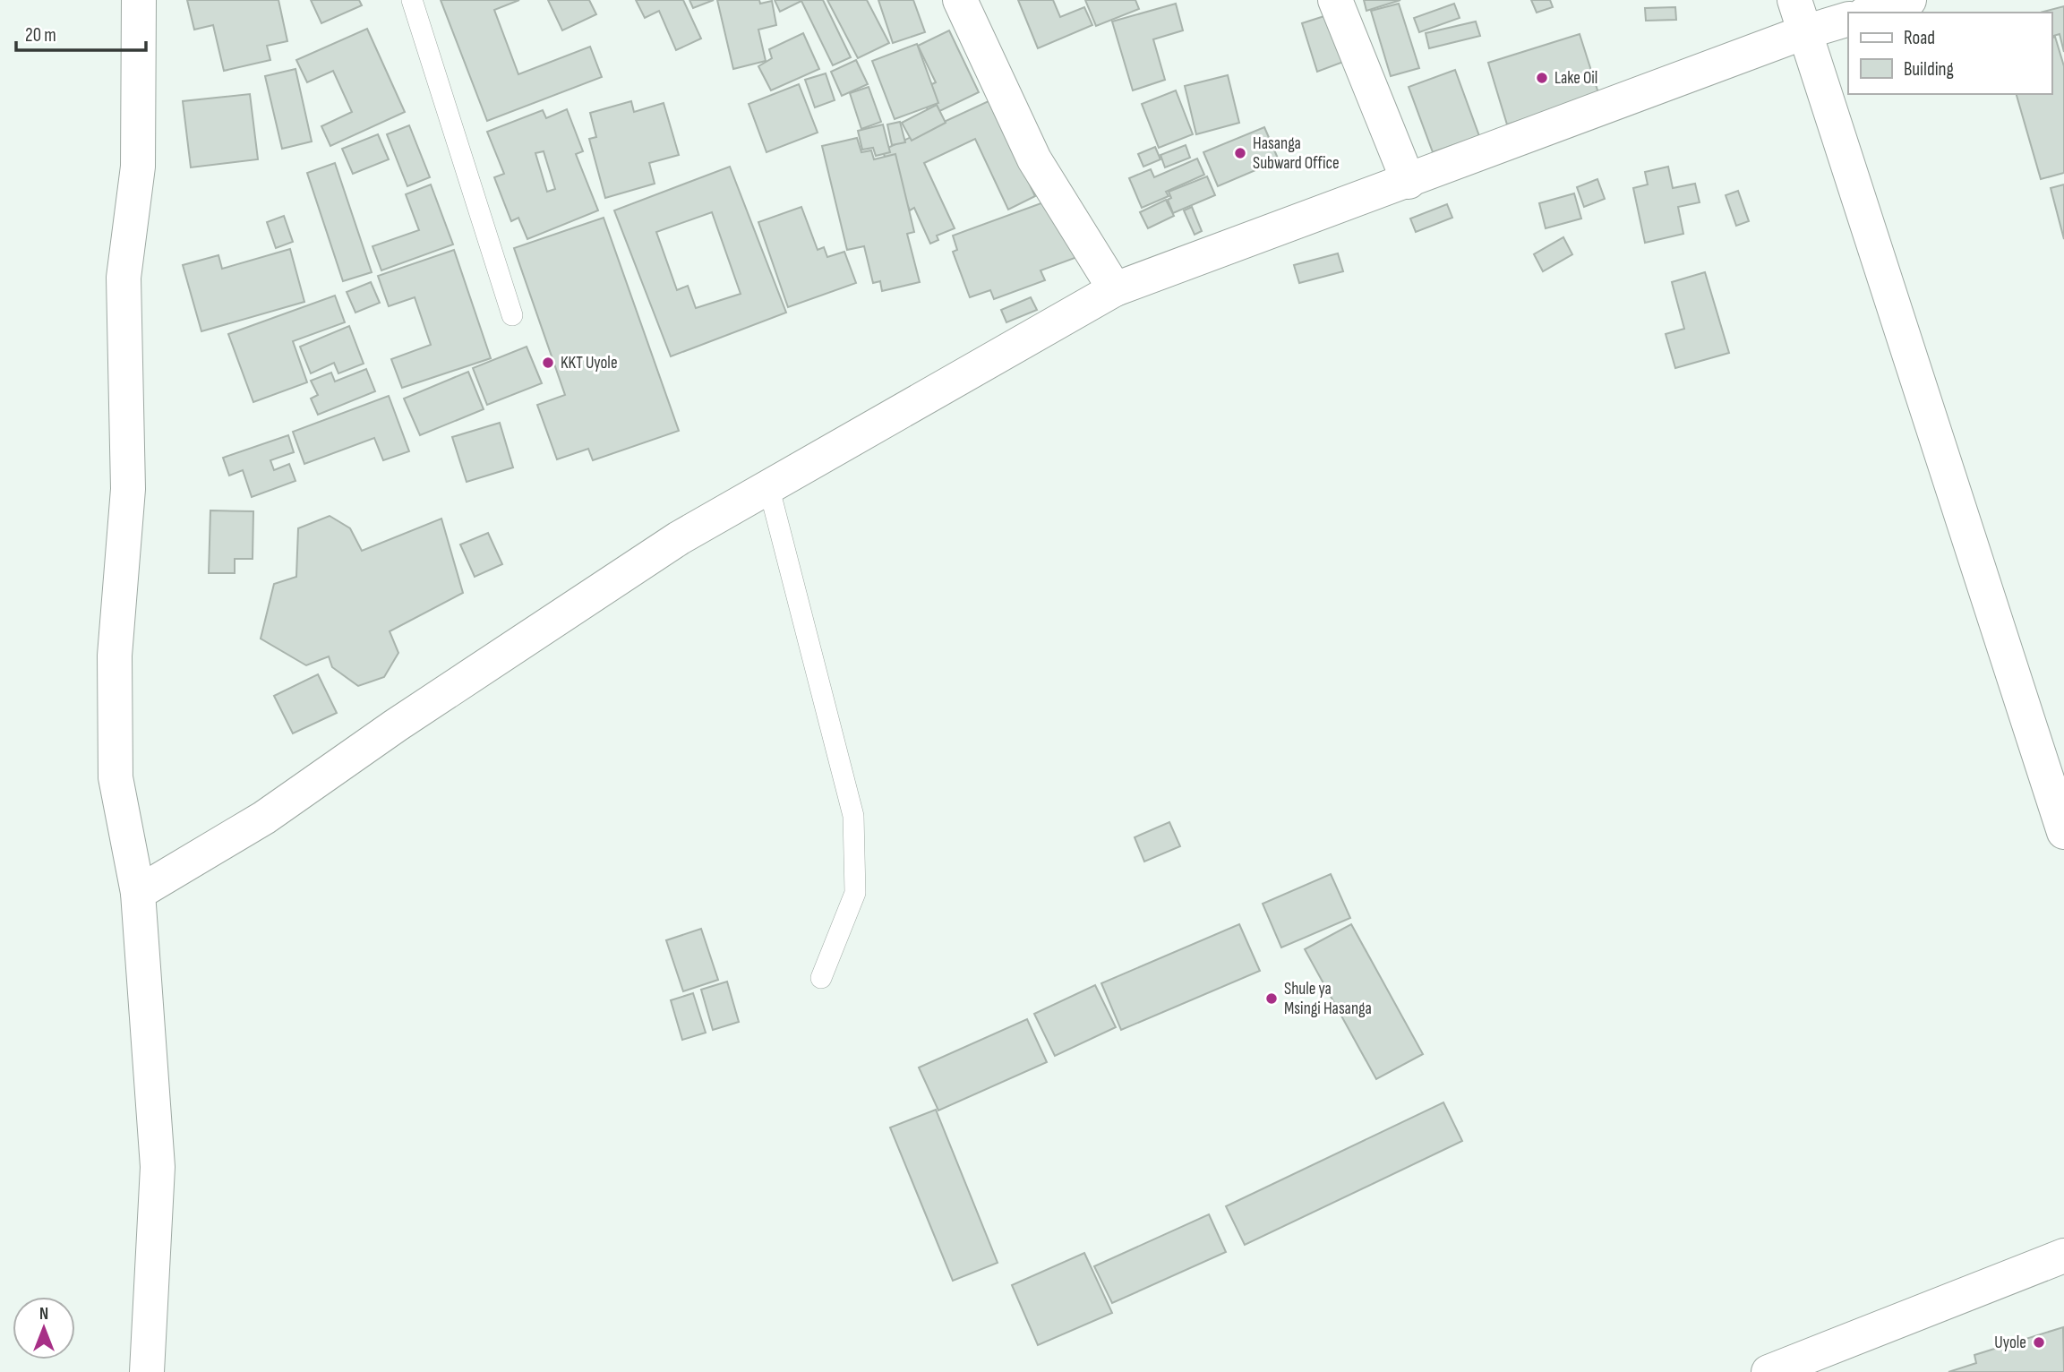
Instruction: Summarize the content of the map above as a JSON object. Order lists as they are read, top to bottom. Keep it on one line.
{"places":["Lake Oil","Hasanga Subward Office","KKT Uyole","Shule ya Msingi Hasanga","Uyole"],"legend":["Road","Building"],"scale_bar":"20 m","north":"top"}
